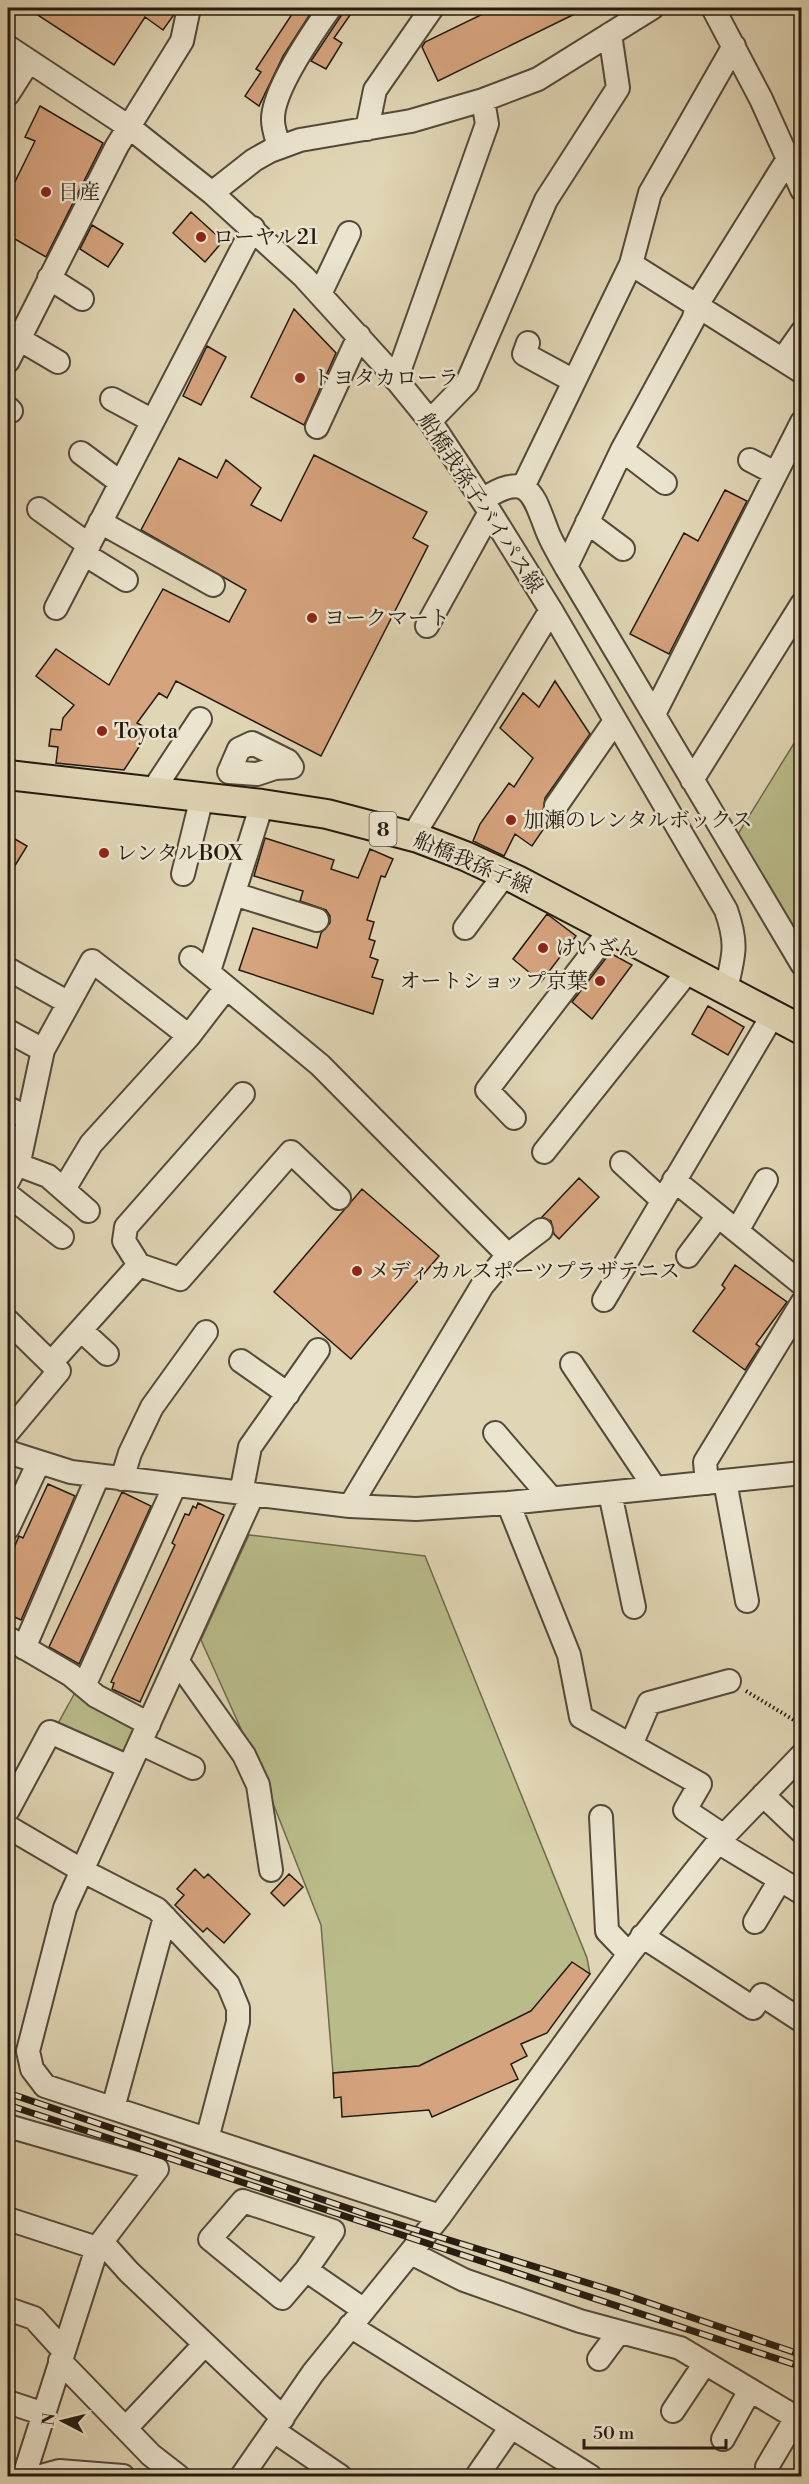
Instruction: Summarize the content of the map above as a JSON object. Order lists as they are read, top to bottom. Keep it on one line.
{"streets":{"main road":["8","船橋我孫子線"],"street":["船橋我孫子バイパス線"]},"crossings":[["船橋我孫子バイパス線","船橋我孫子線"]],"places":["日産","ローヤル21","トヨタカローラ","ヨークマート","Toyota","加瀬のレンタルボックス","レンタルBOX","けいざん","オートショップ京葉","メディカルスポーツプラザテニス"],"scale_bar":"50 m","north":"left"}
